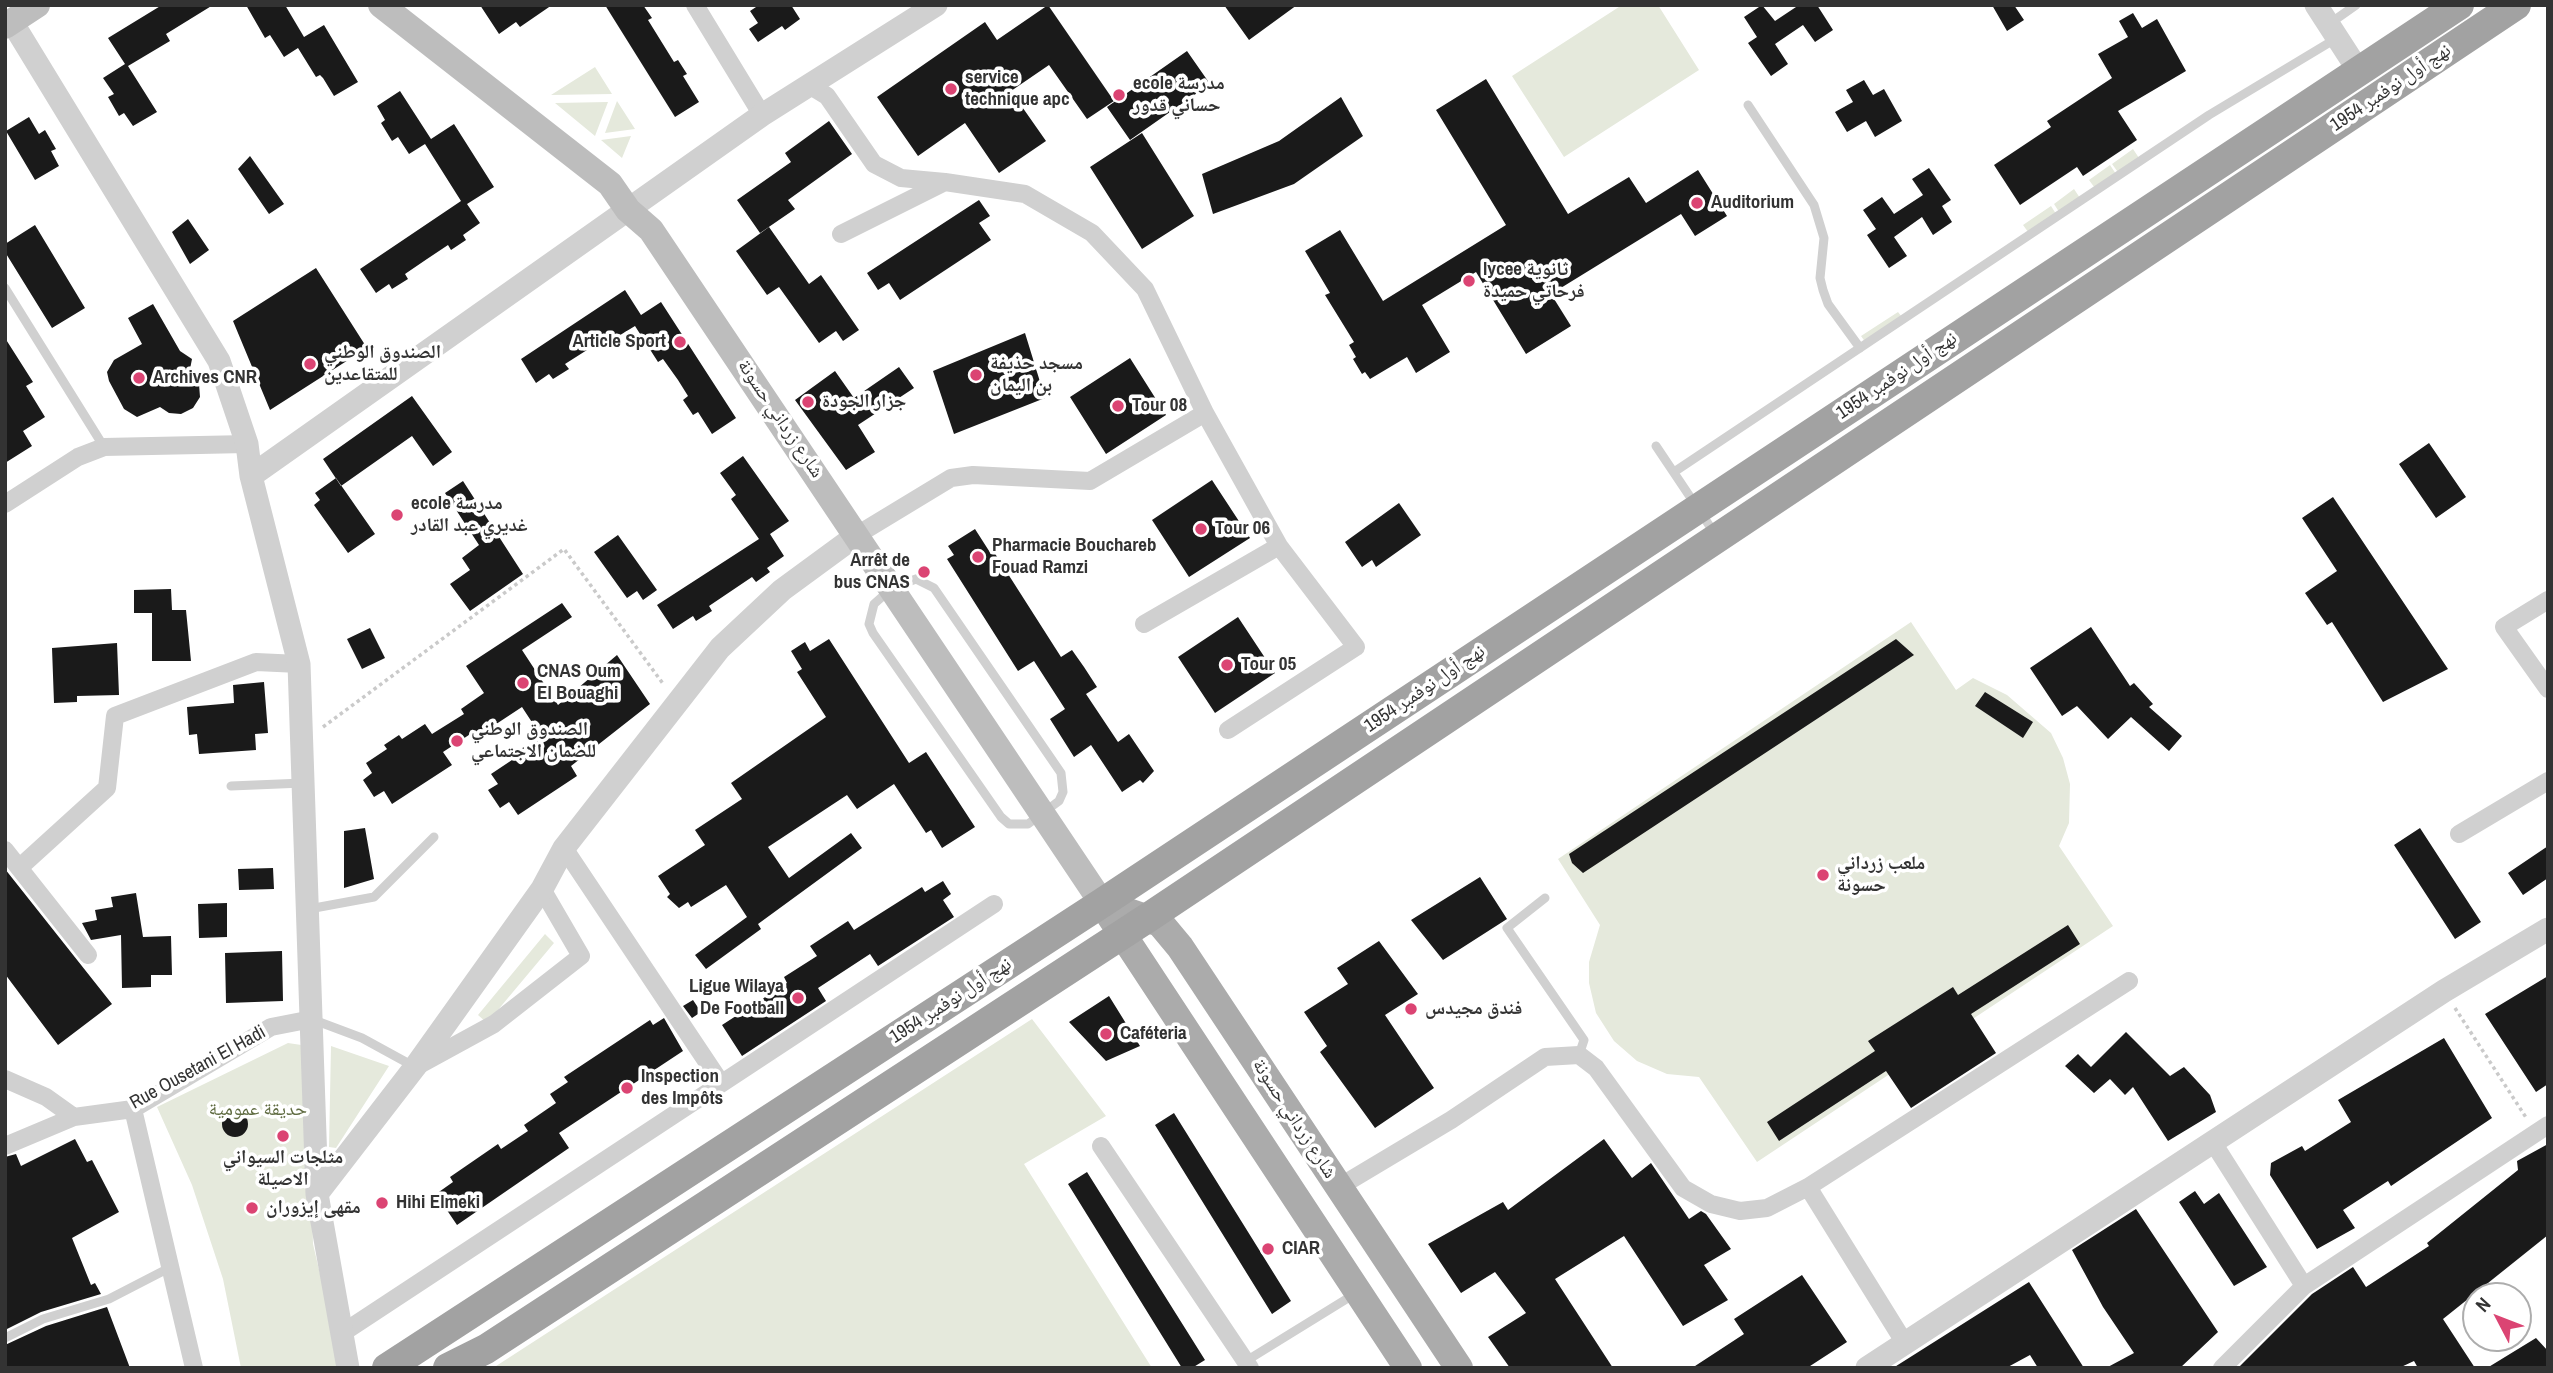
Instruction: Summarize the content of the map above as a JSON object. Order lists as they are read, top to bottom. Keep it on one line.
{"streets":{"highway":["نهج أول نوفمبر 1954"],"main road":["شارع زرداني حسونة"],"street":["Rue Ousetani El Hadi"]},"crossings":[["نهج أول نوفمبر 1954","شارع زرداني حسونة"]],"parks":["حديقة عمومية"],"places":["service technique apc","ecole مدرسة حساني قدور","Auditorium","lycee ثانوية فرحاتي حميدة","Article Sport","الصندوق الوطني للمتقاعدين","مسجد حذيفة بن اليمان","Archives CNR","جزار الجودة","Tour 08","ecole مدرسة غديري عبد القادر","Tour 06","Pharmacie Bouchareb Fouad Ramzi","Arrêt de bus CNAS","Tour 05","CNAS Oum El Bouaghi","الصندوق الوطني للضمان الاجتماعي","ملعب زرداني حسونة","Ligue Wilaya De Football","فندق مجيدس","Caféteria","Inspection des Impôts","مثلجات السيواني الاصيلة","Hihi Elmeki","مقهى إيزوران","CIAR"],"north":"top left"}
